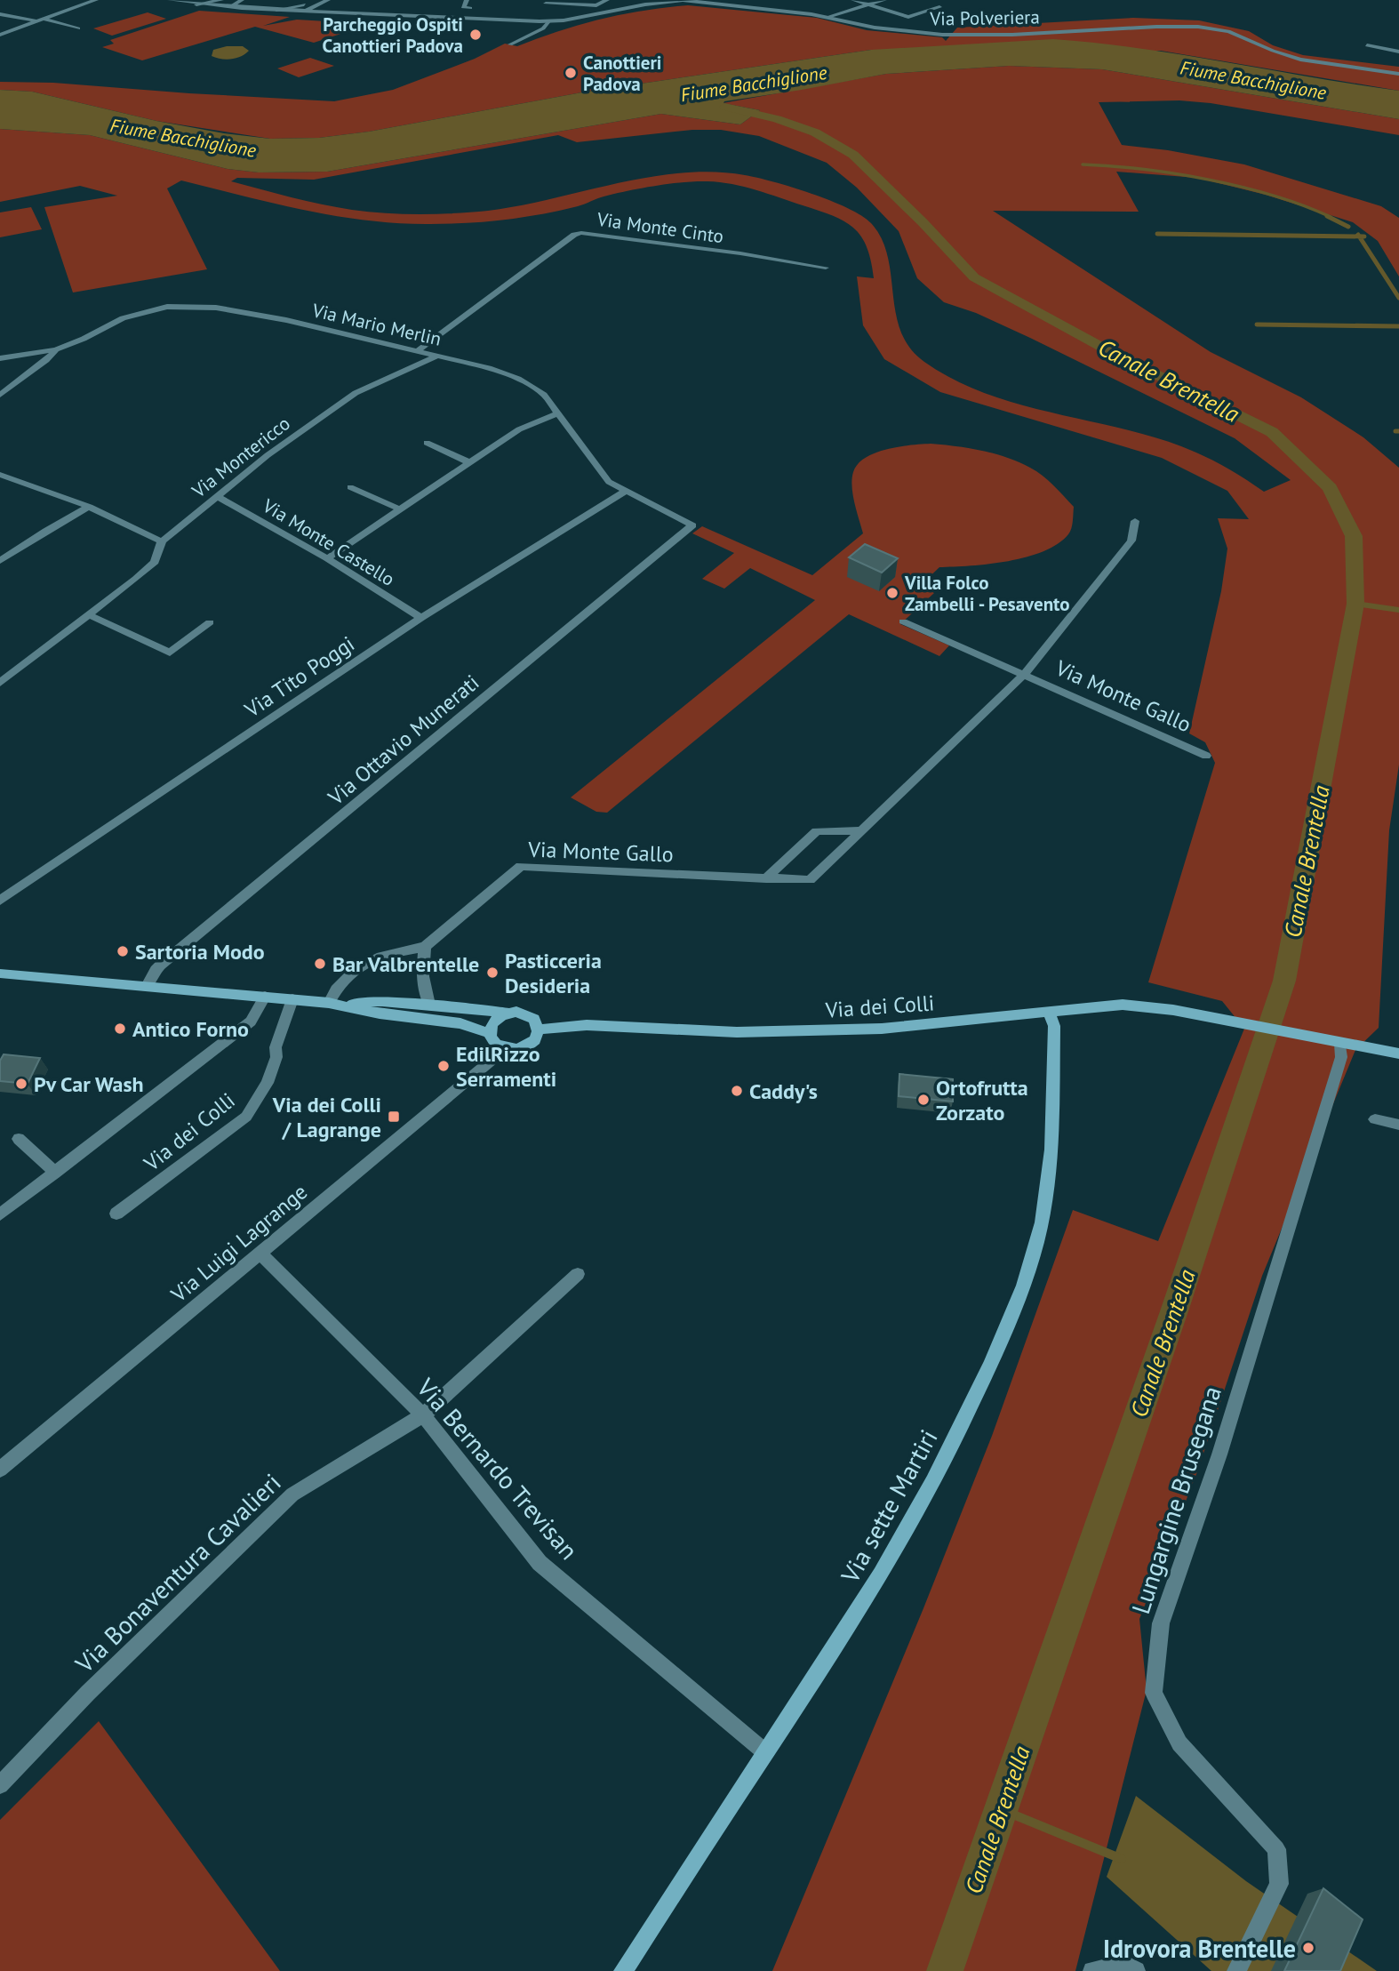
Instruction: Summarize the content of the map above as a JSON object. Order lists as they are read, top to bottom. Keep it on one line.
{"streets":{"main road":["Via dei Colli","Via sette Martiri"],"street":["Via Polveriera","Via Monte Cinto","Via Mario Merlin","Via Montericco","Via Monte Castello","Via Tito Poggi","Via Monte Gallo","Via Ottavio Munerati","Via Luigi Lagrange","Via Bernardo Trevisan","Lungargine Brusegana","Via Bonaventura Cavalieri"]},"crossings":[["Via Monte Cinto","Via Mario Merlin"],["Via Mario Merlin","Via Montericco"],["Via Mario Merlin","Via Tito Poggi"],["Via Mario Merlin","Via Ottavio Munerati"],["Via Montericco","Via Monte Castello"],["Via Monte Castello","Via Tito Poggi"],["Via dei Colli","Via Luigi Lagrange"],["Via dei Colli","Lungargine Brusegana"],["Via dei Colli","Via sette Martiri"],["Via Luigi Lagrange","Via Bernardo Trevisan"],["Via Bernardo Trevisan","Via sette Martiri"],["Via Bernardo Trevisan","Via Bonaventura Cavalieri"]],"water":["Fiume Bacchiglione","Canale Brentella"],"places":{"other":["Parcheggio Ospiti Canottieri Padova","Canottieri Padova","Villa Folco Zambelli - Pesavento","Sartoria Modo","Bar Valbrentelle","Pasticceria Desideria","Antico Forno","EdilRizzo Serramenti","Pv Car Wash","Caddy's","Ortofrutta Zorzato","Idrovora Brentelle"],"transit":["Via dei Colli / Lagrange"]}}
